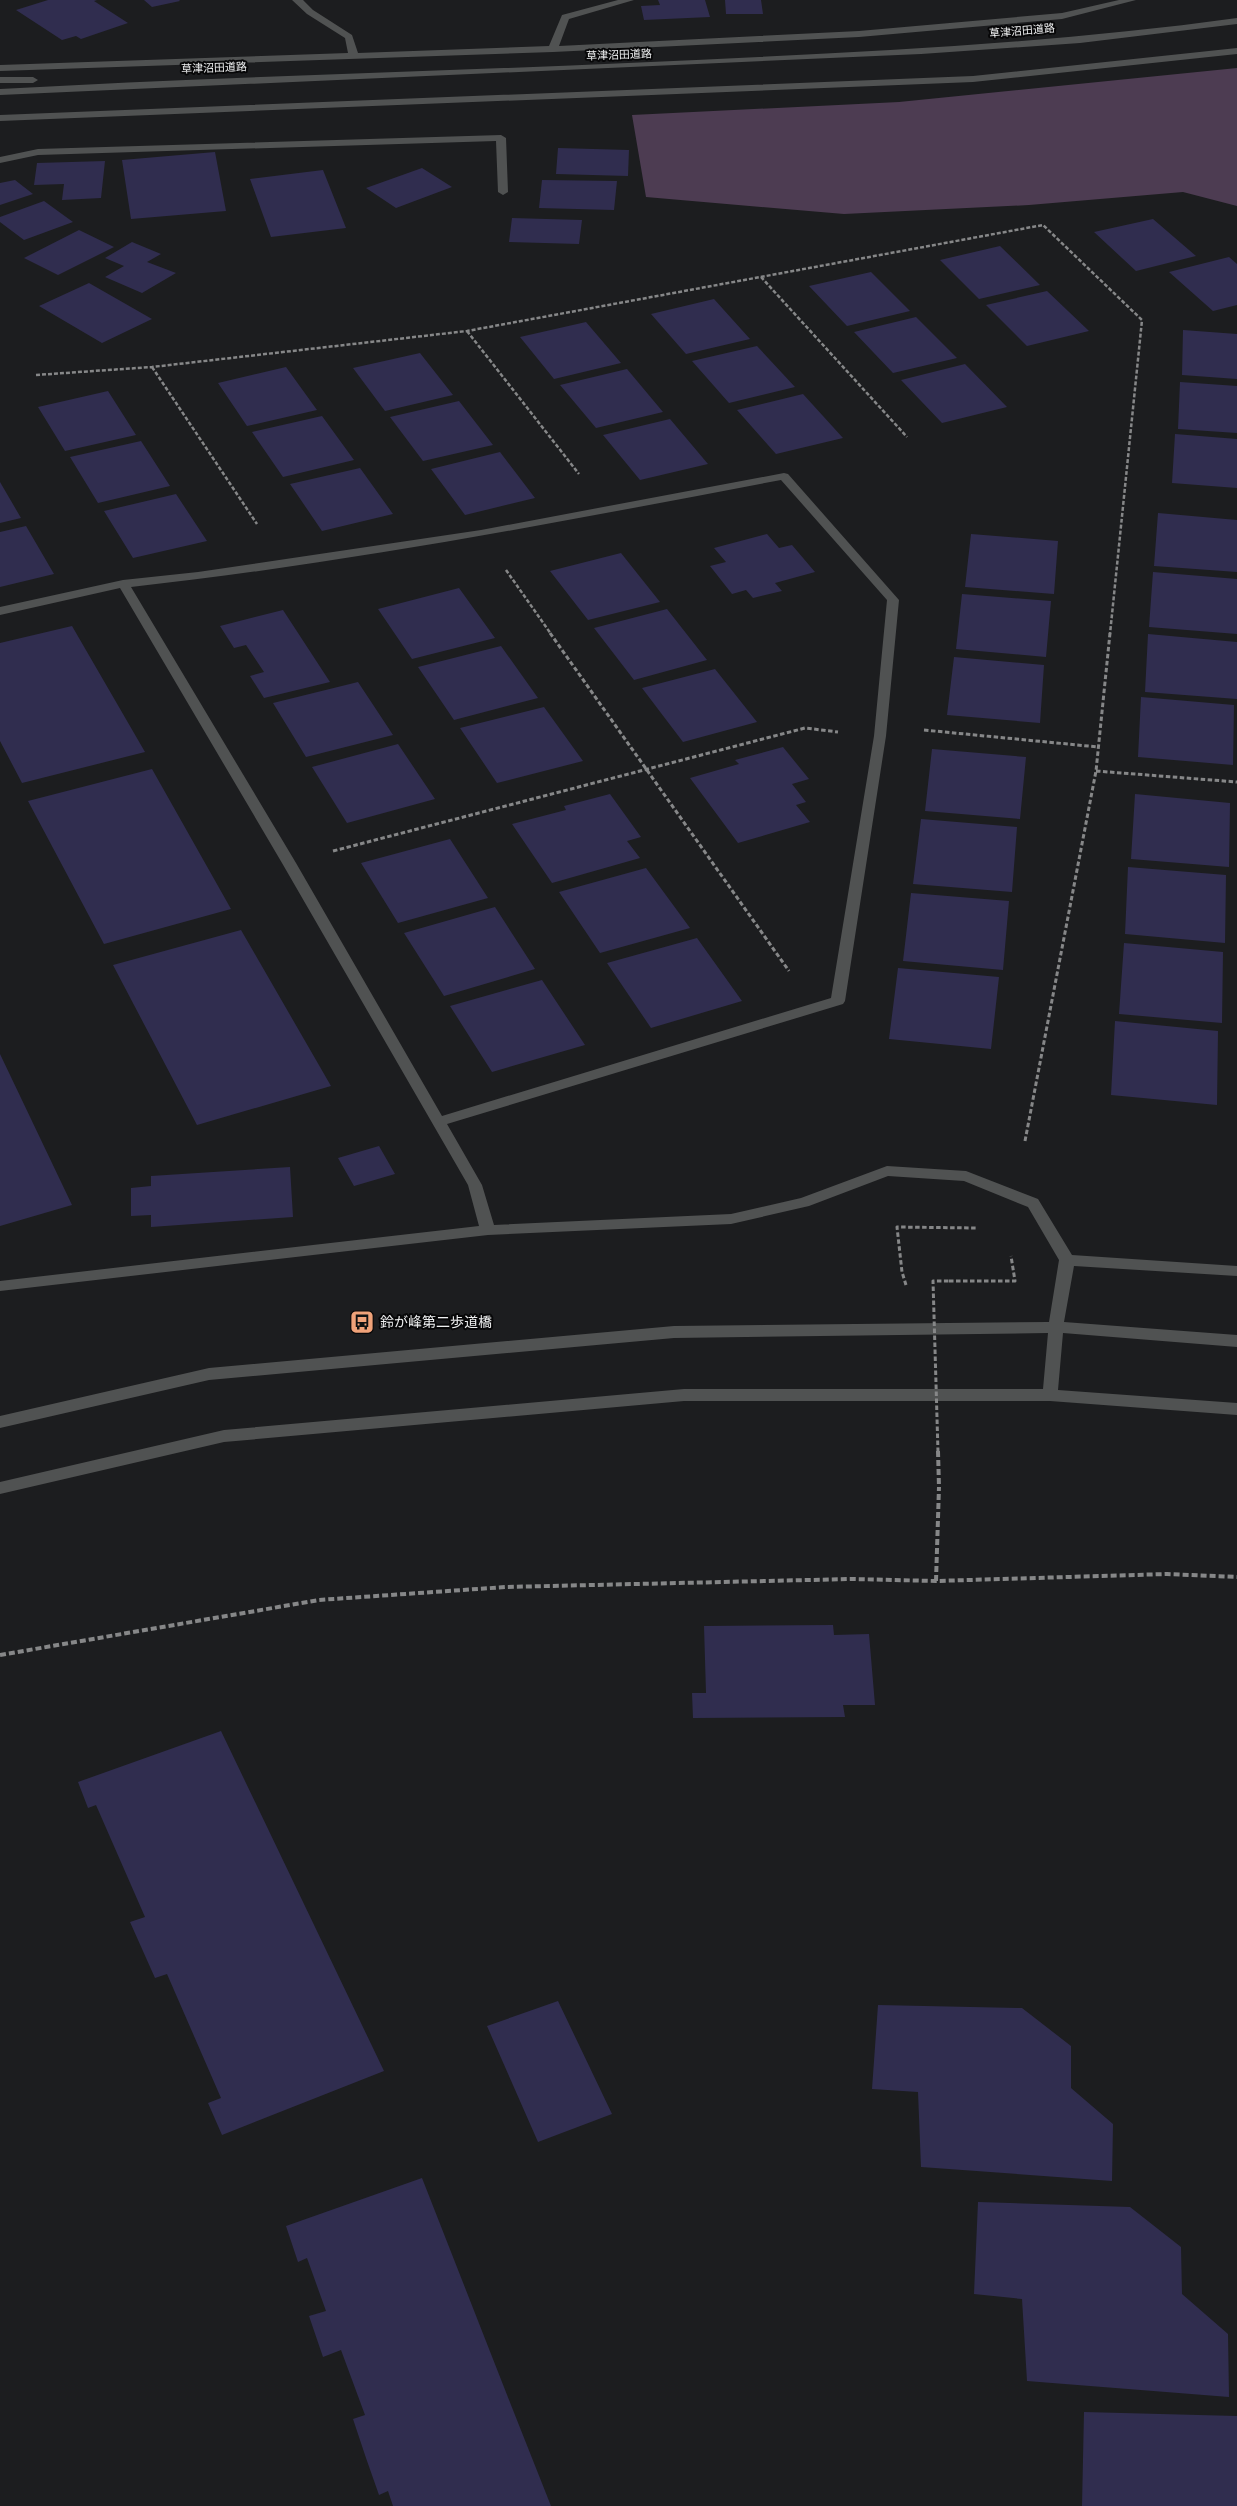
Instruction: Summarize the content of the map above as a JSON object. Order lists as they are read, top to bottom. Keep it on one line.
{"streets":{"street":["草津沼田道路"]},"places":{"bus stop":["鈴が峰第二歩道橋"]}}
